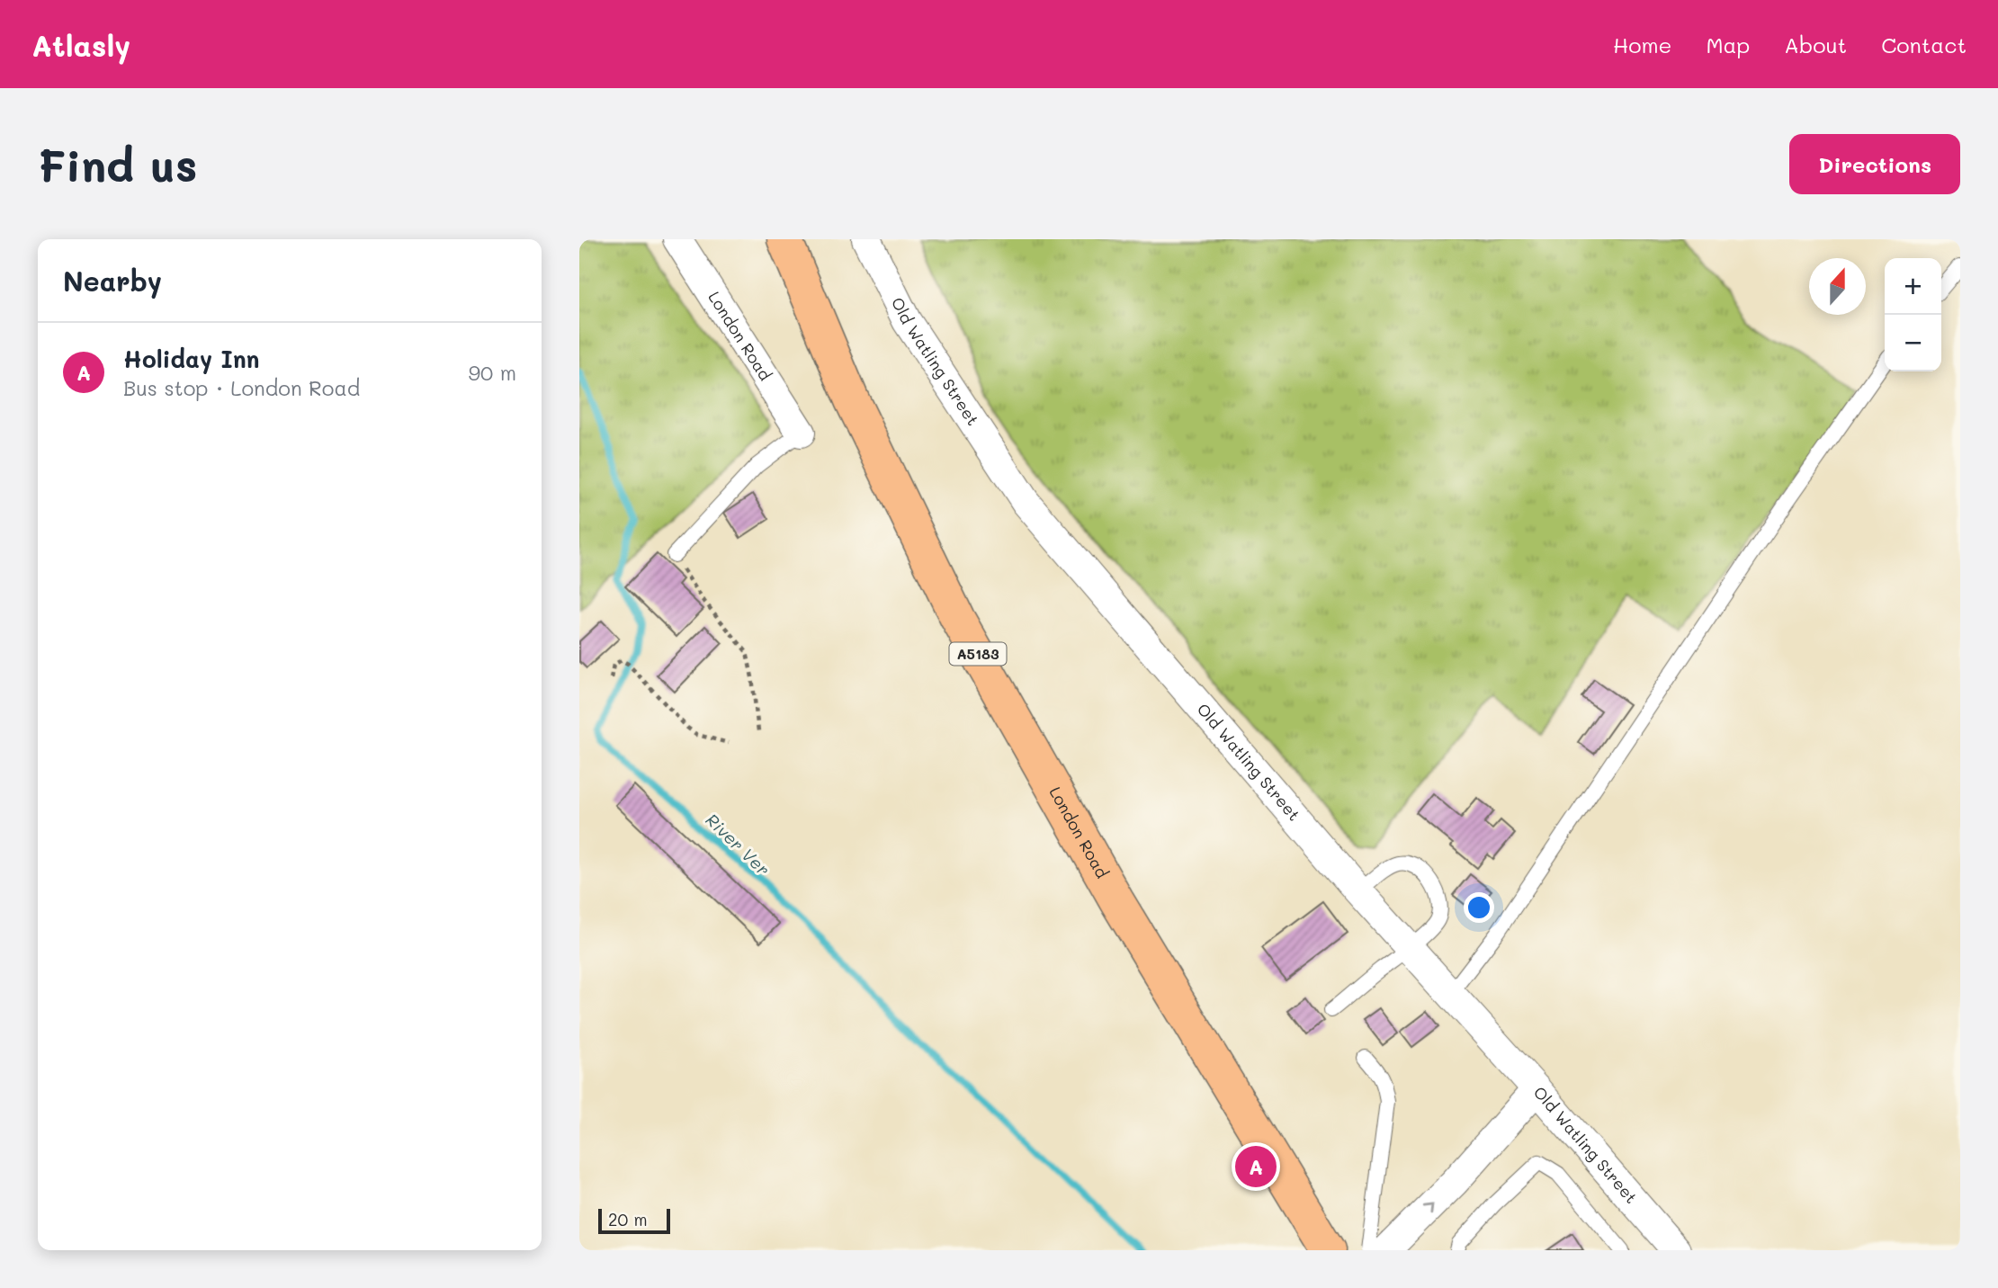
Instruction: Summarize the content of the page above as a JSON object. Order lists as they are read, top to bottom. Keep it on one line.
{"streets":{"main road":["London Road","A5183"],"street":["Old Watling Street"]},"water":["River Ver"],"scale_bar":"20 m","north":"top","page":{"header":"Atlasly","nav":["Home","Map","About","Contact"],"buttons":"Directions","title":"Find us","heading":"Nearby","map_buttons":["+","−"],"list":[{"mark":"A","name":"Holiday Inn","note":"Bus stop · London Road","value":"90 m"}],"pins":"A","scale":"20 m"}}
